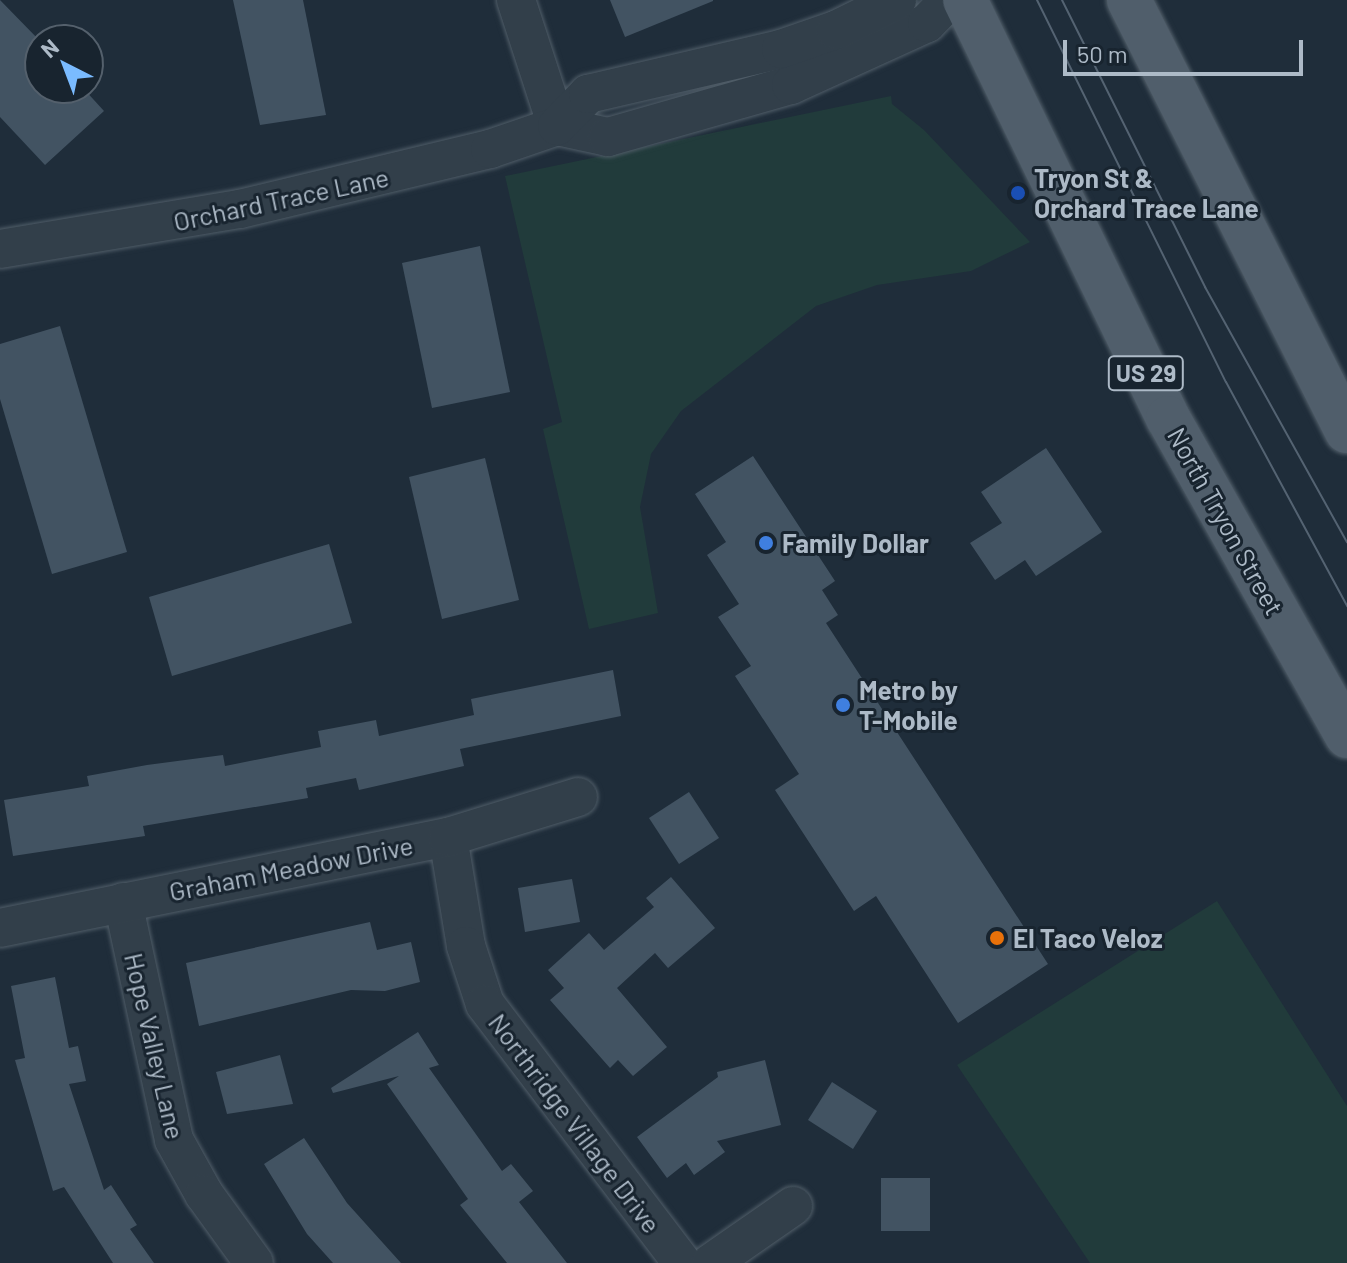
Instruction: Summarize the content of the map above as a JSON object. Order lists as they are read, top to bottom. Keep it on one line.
{"streets":{"main road":["US 29","North Tryon Street"],"street":["Orchard Trace Lane","Graham Meadow Drive","Hope Valley Lane","Northridge Village Drive"]},"crossings":[["Graham Meadow Drive","Hope Valley Lane"],["Graham Meadow Drive","Northridge Village Drive"]],"places":["Tryon St & Orchard Trace Lane","Family Dollar","Metro by T-Mobile","El Taco Veloz"],"scale_bar":"50 m","north":"top left"}
